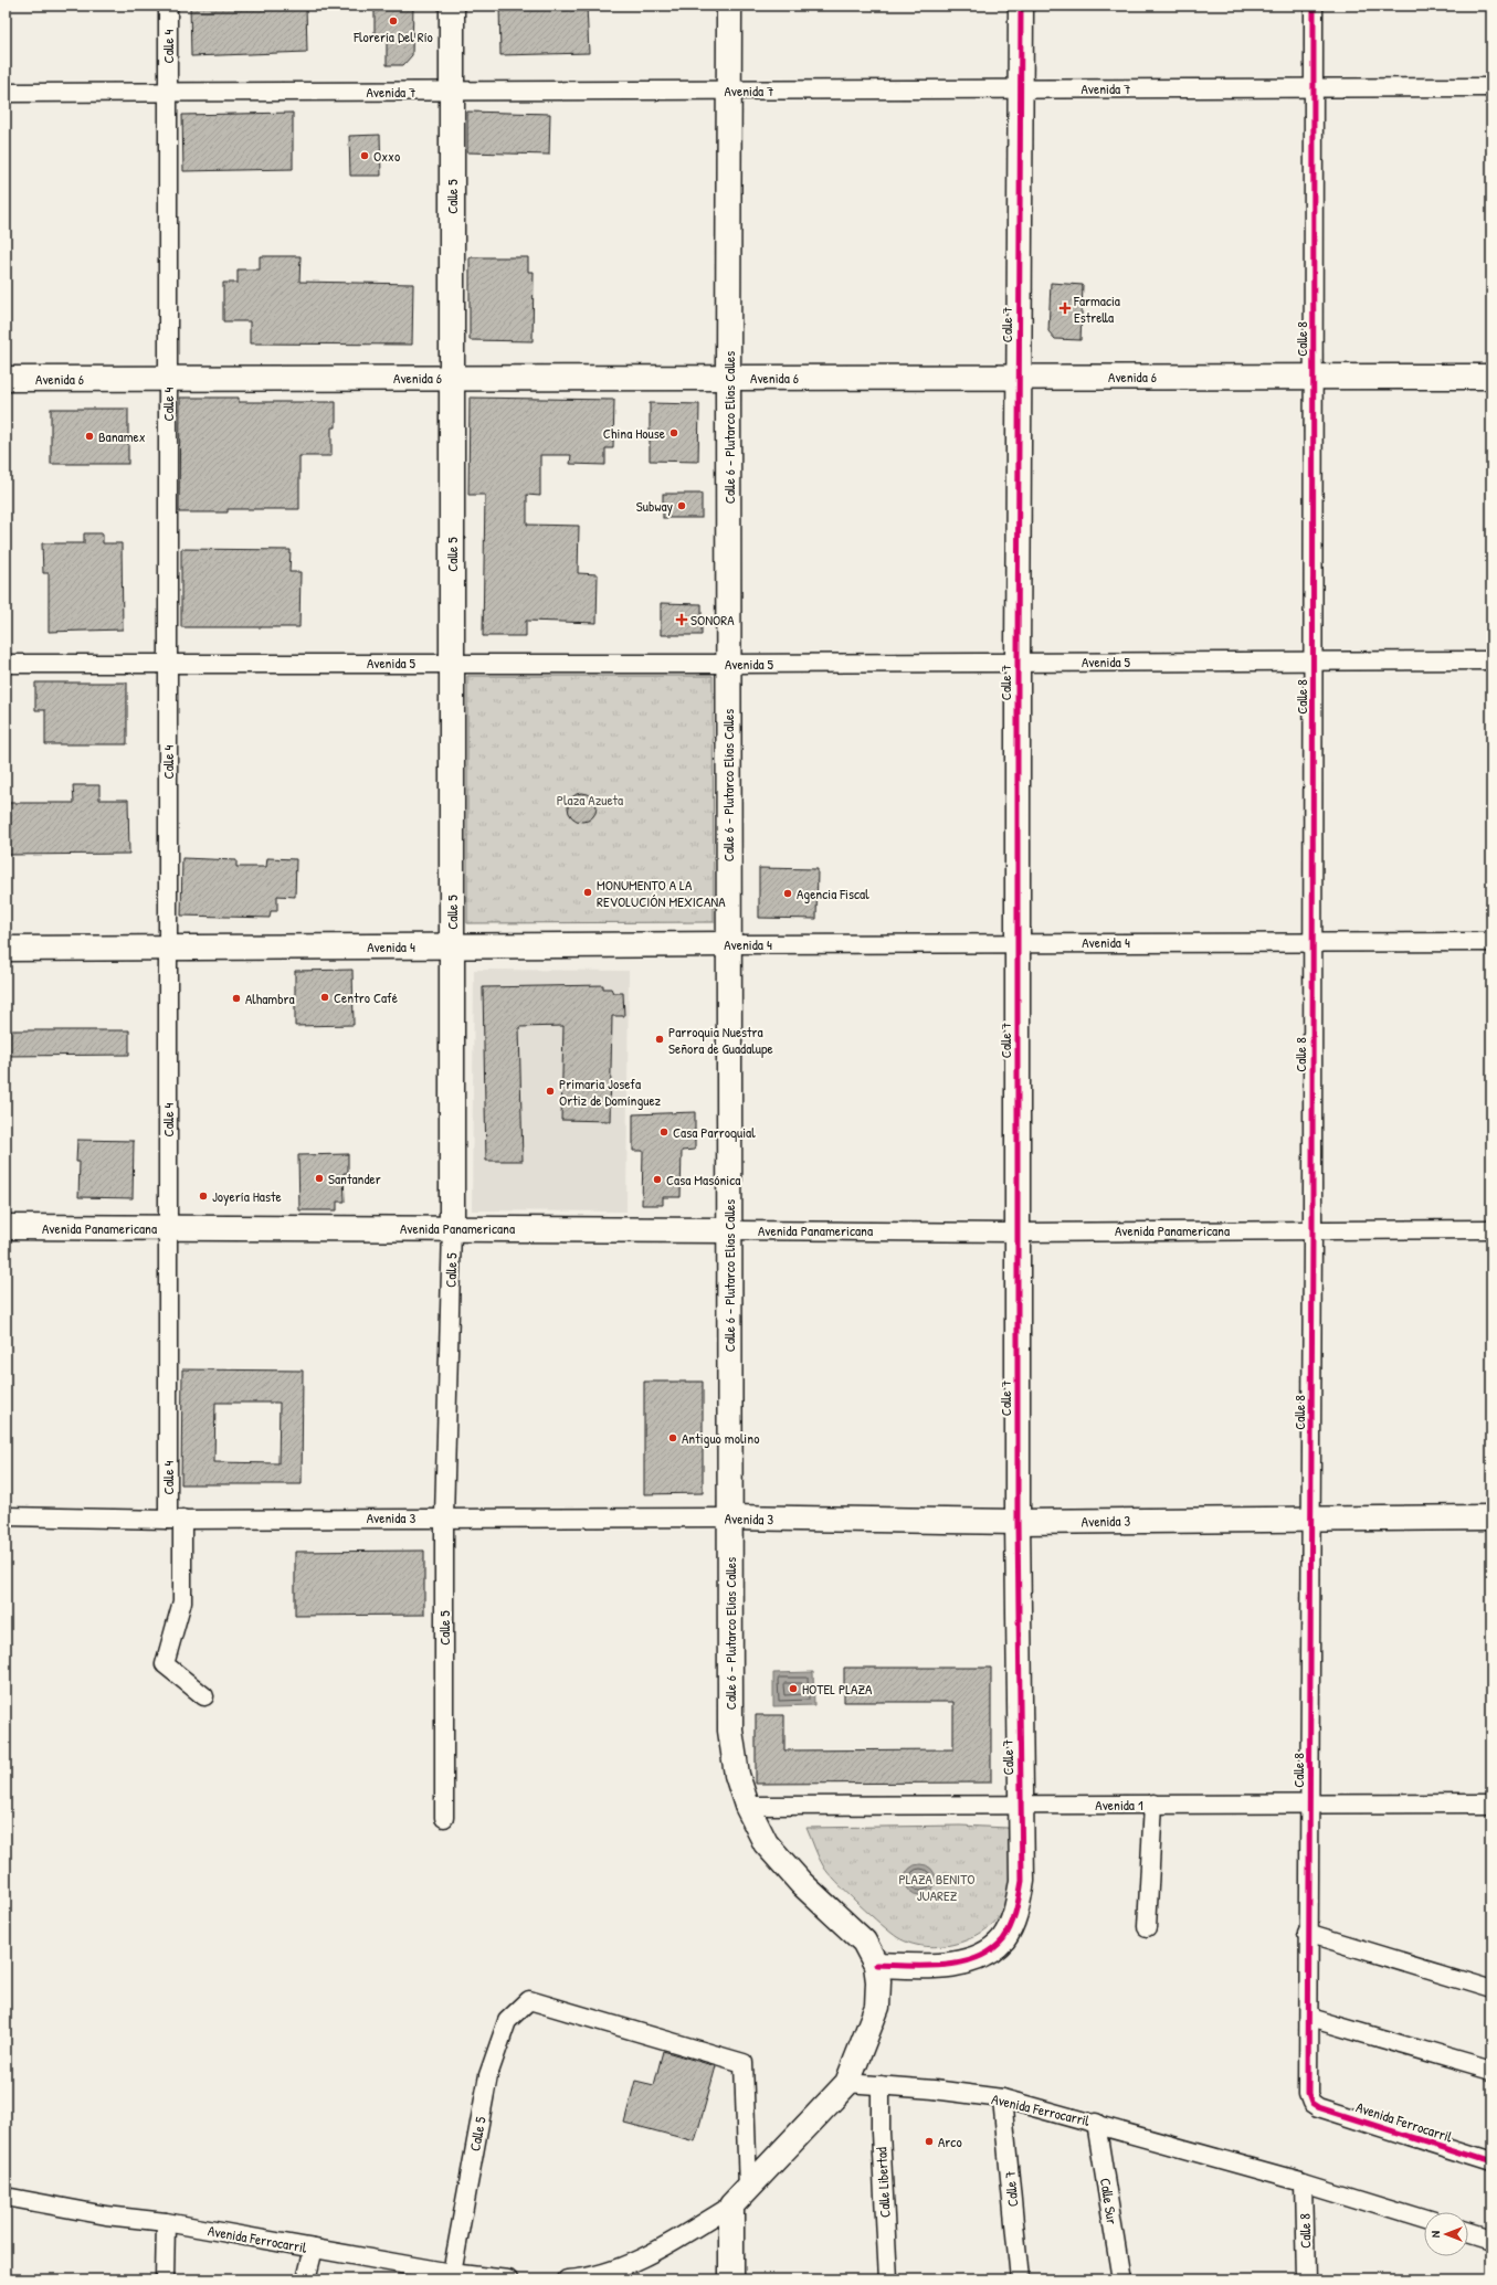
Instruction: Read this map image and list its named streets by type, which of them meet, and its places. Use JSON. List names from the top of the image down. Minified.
{"streets":{"main road":["Calle 5","Calle 7","Avenida 6","Calle 6 - Plutarco Elías Calles","Avenida 4","Avenida Panamericana","Avenida 3"],"street":["Calle 4","Avenida 7","Calle 8","Avenida 5","Avenida 1","Avenida Ferrocarril","Calle Libertad","Calle Sur"]},"crossings":[["Calle 4","Avenida 7"],["Calle 4","Avenida 6"],["Calle 4","Avenida 5"],["Calle 4","Avenida 4"],["Calle 4","Avenida Panamericana"],["Calle 4","Avenida 3"],["Avenida 7","Calle 5"],["Avenida 7","Calle 7"],["Avenida 7","Calle 8"],["Avenida 7","Calle 6 - Plutarco Elías Calles"],["Calle 5","Avenida 6"],["Calle 5","Avenida 5"],["Calle 5","Avenida 4"],["Calle 5","Avenida Panamericana"],["Calle 5","Avenida 3"],["Calle 5","Avenida Ferrocarril"],["Calle 7","Avenida 6"],["Calle 7","Calle 6 - Plutarco Elías Calles"],["Calle 7","Avenida 5"],["Calle 7","Avenida 4"],["Calle 7","Avenida Panamericana"],["Calle 7","Avenida 3"],["Calle 7","Avenida 1"],["Calle 7","Avenida Ferrocarril"],["Calle 8","Avenida 6"],["Calle 8","Avenida 5"],["Calle 8","Avenida 4"],["Calle 8","Avenida Panamericana"],["Calle 8","Avenida 3"],["Calle 8","Avenida 1"],["Calle 8","Avenida Ferrocarril"],["Avenida 6","Calle 6 - Plutarco Elías Calles"],["Calle 6 - Plutarco Elías Calles","Avenida 5"],["Calle 6 - Plutarco Elías Calles","Avenida 4"],["Calle 6 - Plutarco Elías Calles","Avenida Panamericana"],["Calle 6 - Plutarco Elías Calles","Avenida 3"],["Calle 6 - Plutarco Elías Calles","Avenida 1"],["Avenida Ferrocarril","Calle Libertad"],["Avenida Ferrocarril","Calle Sur"]],"parks":["Plaza Azueta","PLAZA BENITO JUAREZ"],"places":{"other":["Florería Del Río","Oxxo","China House","Banamex","Subway","MONUMENTO A LA REVOLUCIÓN MEXICANA","Agencia Fiscal","Centro Café","Alhambra","Parroquia Nuestra Señora de Guadalupe","Primaria Josefa Ortiz de Domínguez","Casa Parroquial","Santander","Casa Masónica","Joyería Haste","Antiguo molino","HOTEL PLAZA","Arco"],"health":["Farmacia Estrella","SONORA"]},"north":"left"}
